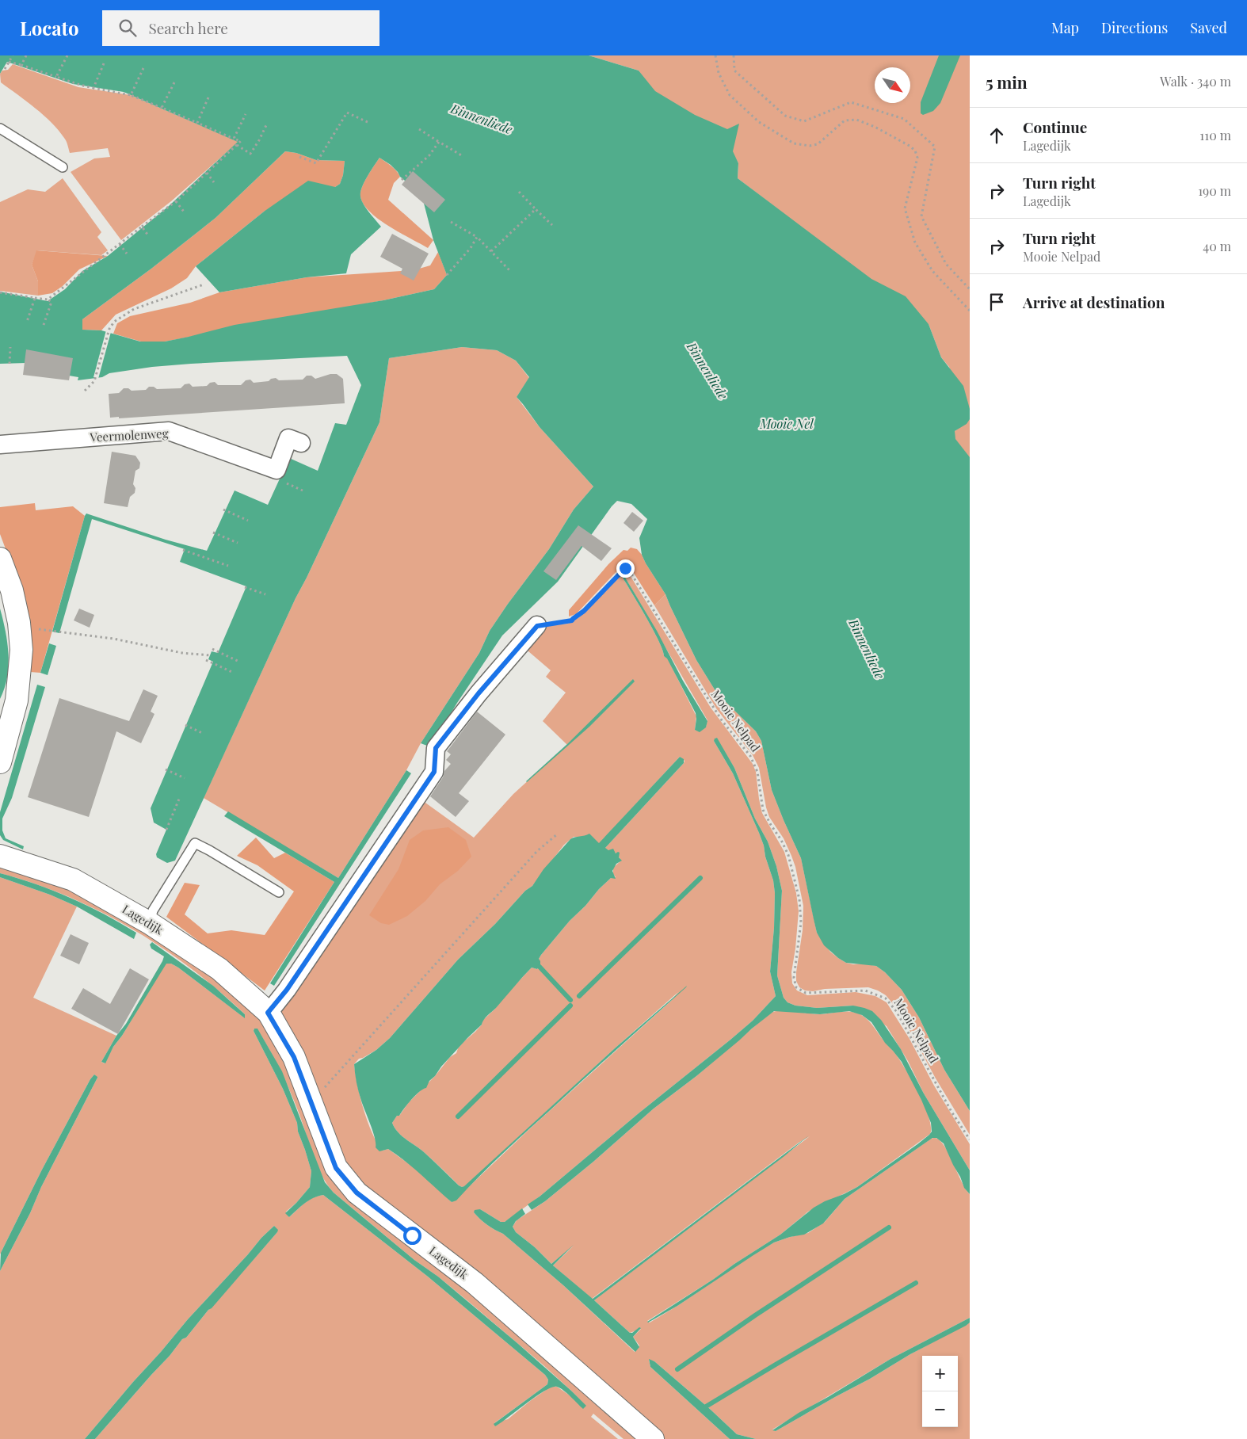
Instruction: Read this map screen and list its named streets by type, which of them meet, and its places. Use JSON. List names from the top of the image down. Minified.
{"streets":{"street":["Veermolenweg","Lagedijk"],"path":["Mooie Nelpad"]},"water":["Binnenliede","Mooie Nel"],"north":"bottom right","page":{"header":"Locato","search":"Search here","nav":["Map","Directions","Saved"],"heading":["5 min","Walk · 340 m"],"list":[["Continue","Lagedijk","110 m"],["Turn right","Lagedijk","190 m"],["Turn right","Mooie Nelpad","40 m"],"Arrive at destination"],"map_buttons":["+","−"]}}
